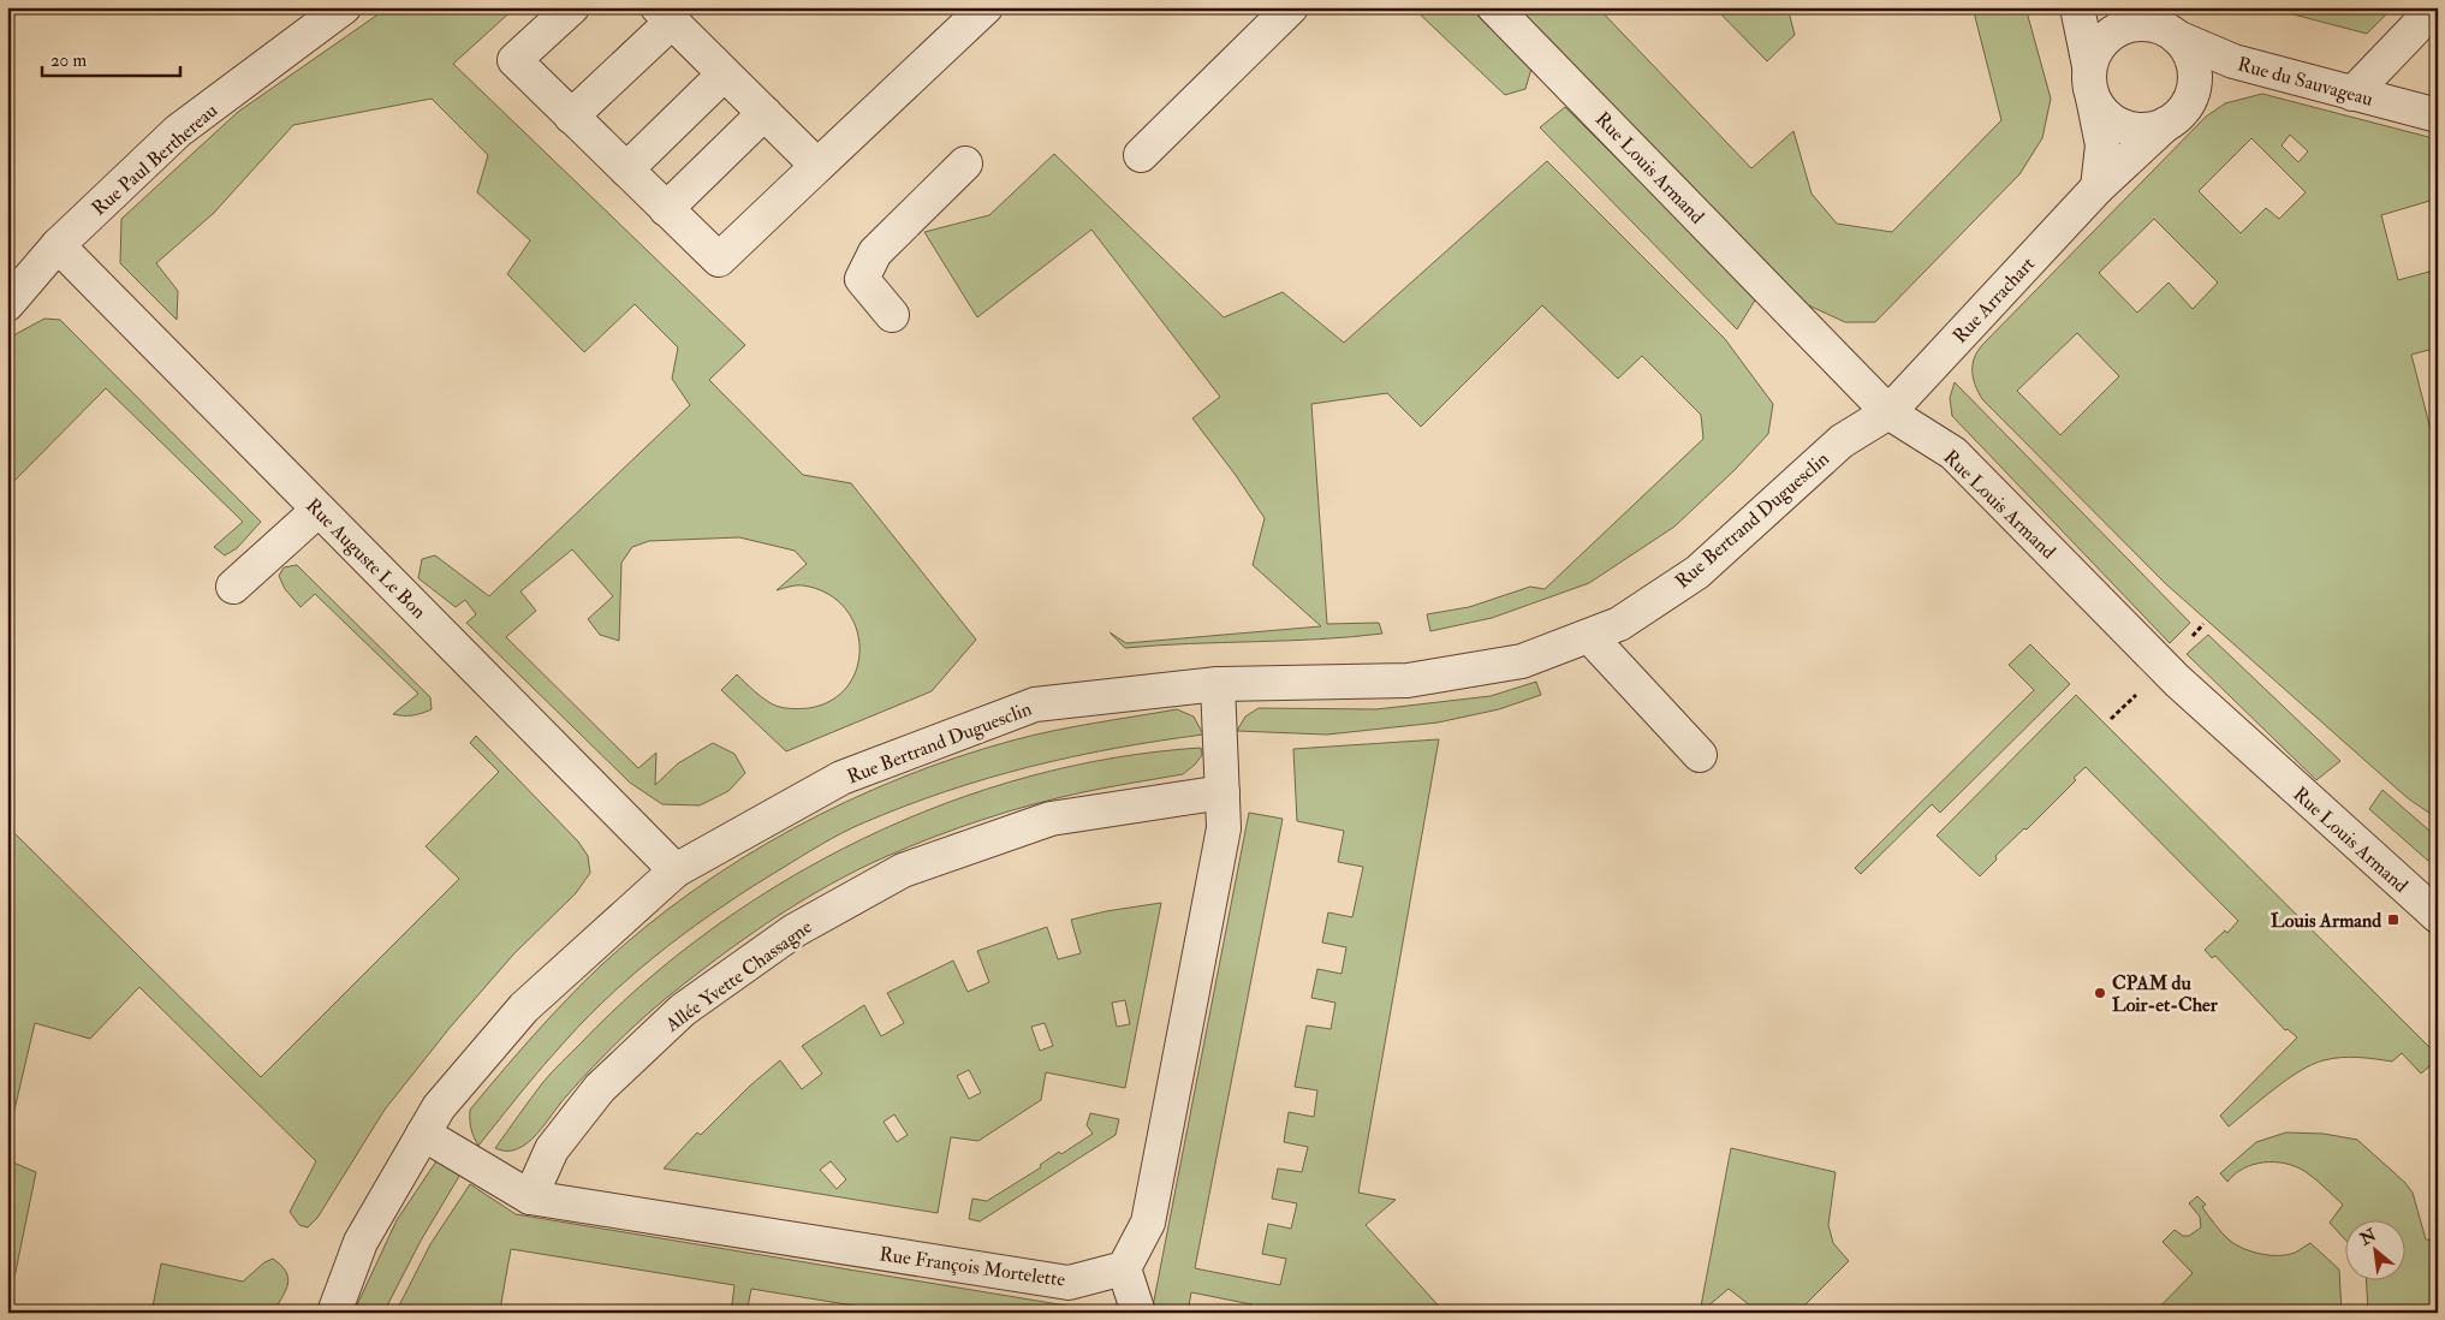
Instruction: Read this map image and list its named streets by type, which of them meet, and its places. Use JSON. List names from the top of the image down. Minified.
{"streets":{"street":["Rue du Sauvageau","Rue Paul Berthereau","Rue Louis Armand","Rue Arrachart","Rue Bertrand Duguesclin","Rue Auguste Le Bon","Allée Yvette Chassagne","Rue François Mortelette"]},"crossings":[["Rue Paul Berthereau","Rue Auguste Le Bon"],["Rue Louis Armand","Rue Arrachart"],["Rue Louis Armand","Rue Bertrand Duguesclin"],["Rue Arrachart","Rue Bertrand Duguesclin"],["Rue Bertrand Duguesclin","Rue Auguste Le Bon"],["Rue Bertrand Duguesclin","Rue François Mortelette"],["Allée Yvette Chassagne","Rue François Mortelette"]],"places":{"transit":["Louis Armand"],"other":["CPAM du Loir-et-Cher"]},"scale_bar":"20 m","north":"top left"}
